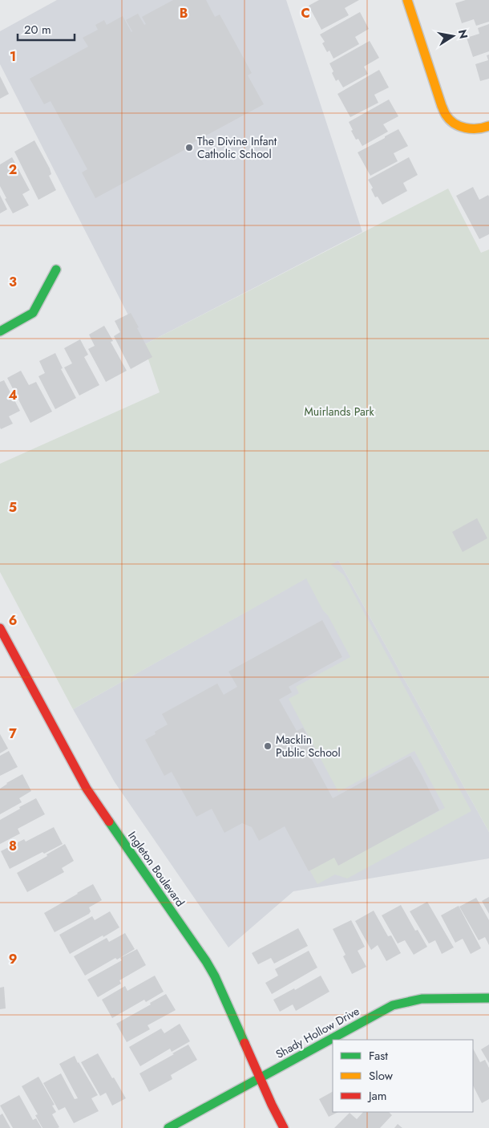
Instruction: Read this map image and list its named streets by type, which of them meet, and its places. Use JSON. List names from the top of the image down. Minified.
{"streets":{"street":["Ingleton Boulevard","Shady Hollow Drive"]},"crossings":[["Ingleton Boulevard","Shady Hollow Drive"]],"parks":["Muirlands Park"],"places":["The Divine Infant Catholic School","Macklin Public School"],"legend":["Fast","Slow","Jam"],"scale_bar":"20 m","north":"right","grid":{"columns":["B","C"],"rows":["1","2","3","4","5","6","7","8","9"]}}
